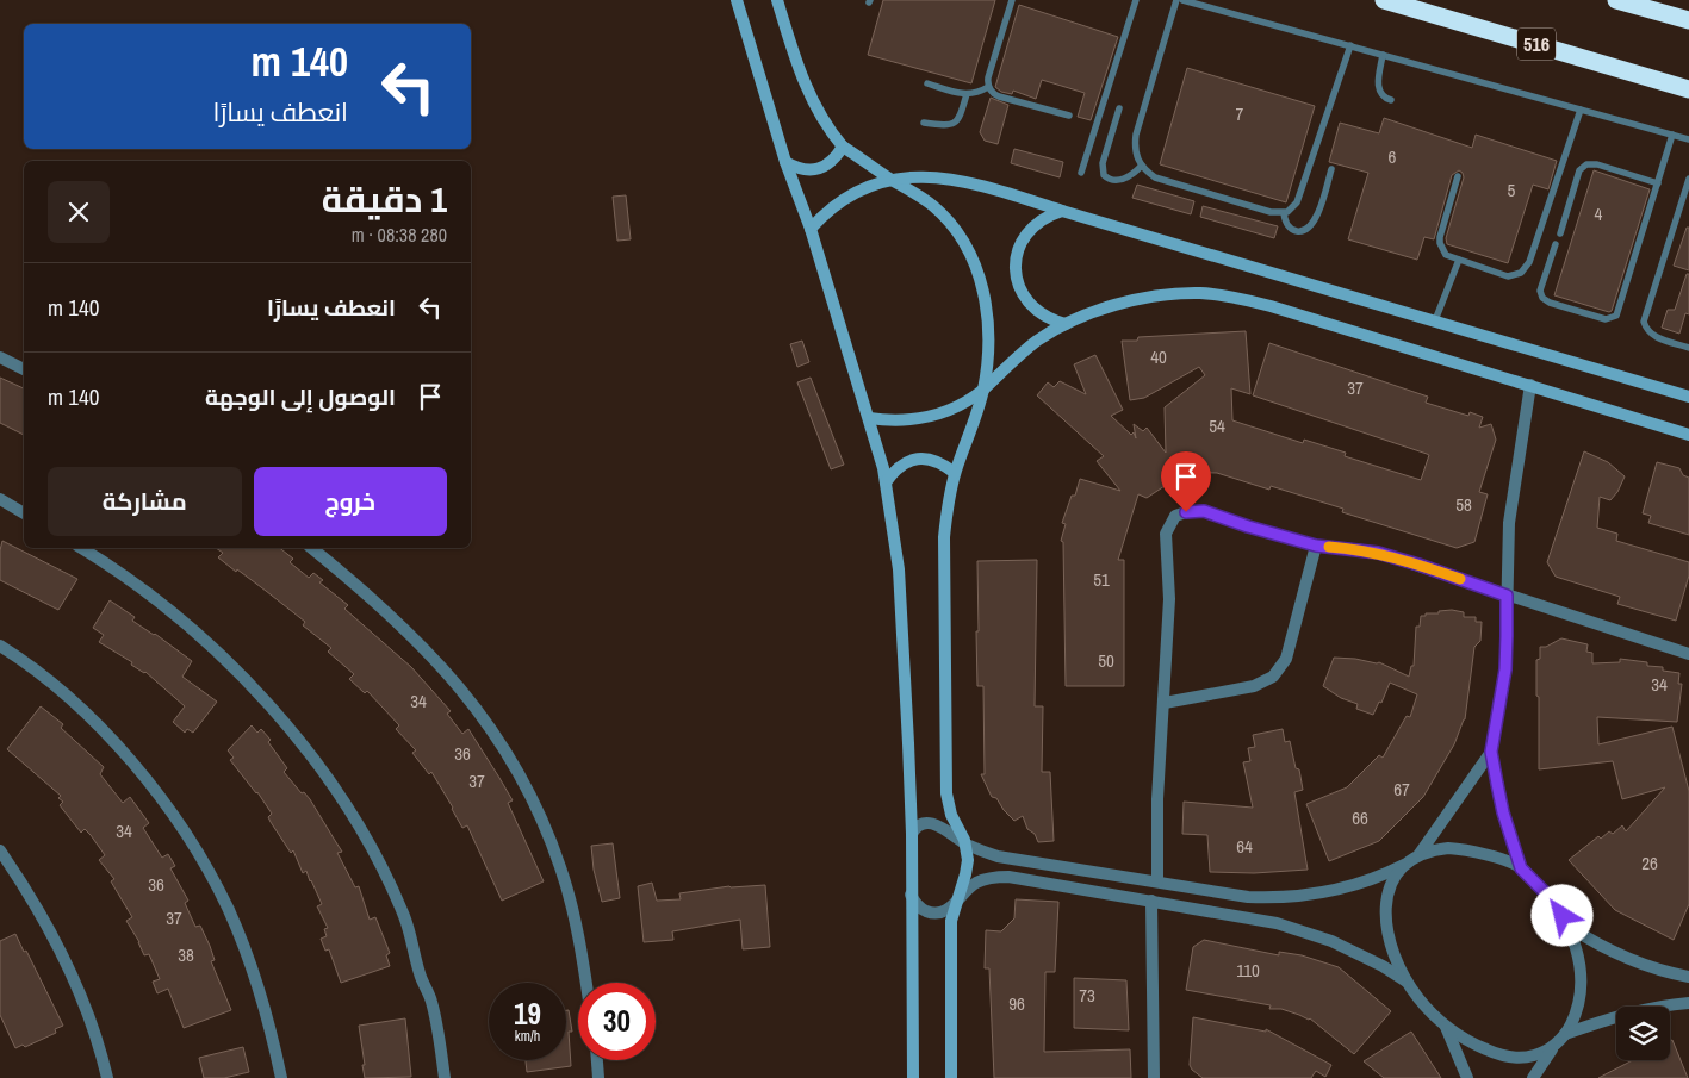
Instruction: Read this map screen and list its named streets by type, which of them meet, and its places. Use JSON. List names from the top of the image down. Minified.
{"streets":{"highway":["516"]},"house_numbers":["7","6","5","4","40","37","54","58","51","50","34","34","36","37","67","66","34","64","26","36","37","38","110","73","96"],"page":{"turn":["140 m","انعطف يسارًا"],"heading":["1 دقيقة","280 m · 08:38"],"list":[{"name":"انعطف يسارًا","value":"140 m"},{"name":"الوصول إلى الوجهة","value":"140 m"}],"buttons":["خروج","مشاركة"],"speed":"19 km/h","limit":"30"}}
